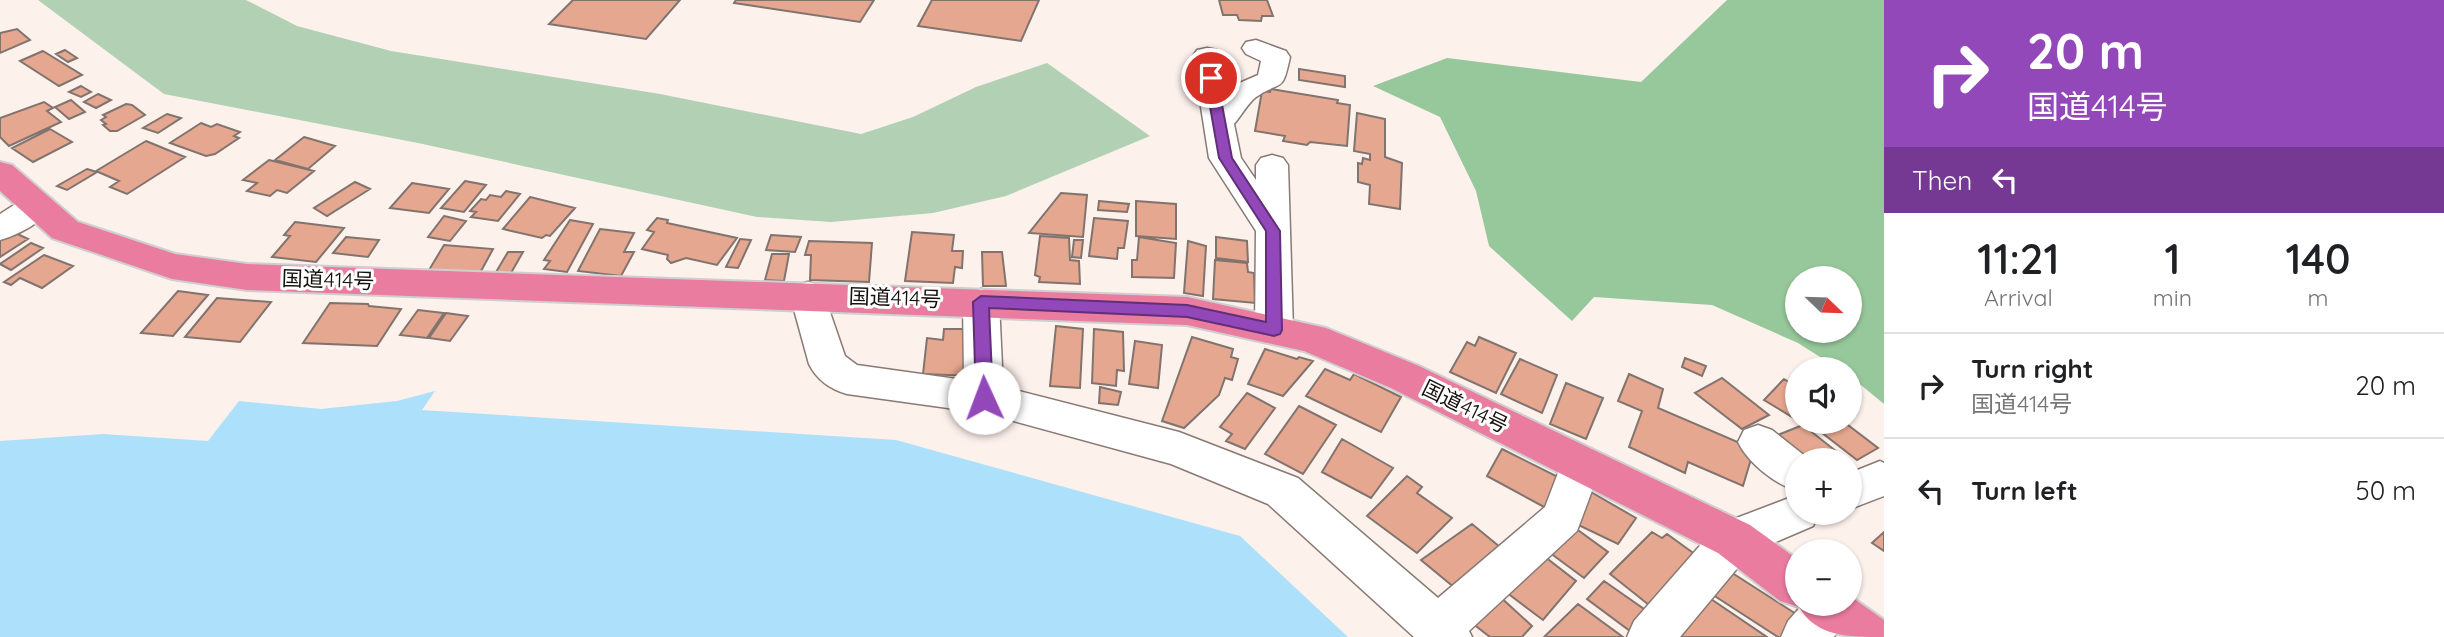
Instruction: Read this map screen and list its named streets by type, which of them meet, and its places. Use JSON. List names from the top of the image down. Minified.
{"streets":{"highway":["国道414号"]},"north":"bottom right","page":{"turn":["20 m","国道414号"],"then":"Then","eta":["11:21","Arrival","1","min","140","m"],"map_buttons":["+","−"],"list":[{"name":"Turn right","note":"国道414号","value":"20 m"},{"name":"Turn left","value":"50 m"}]}}
